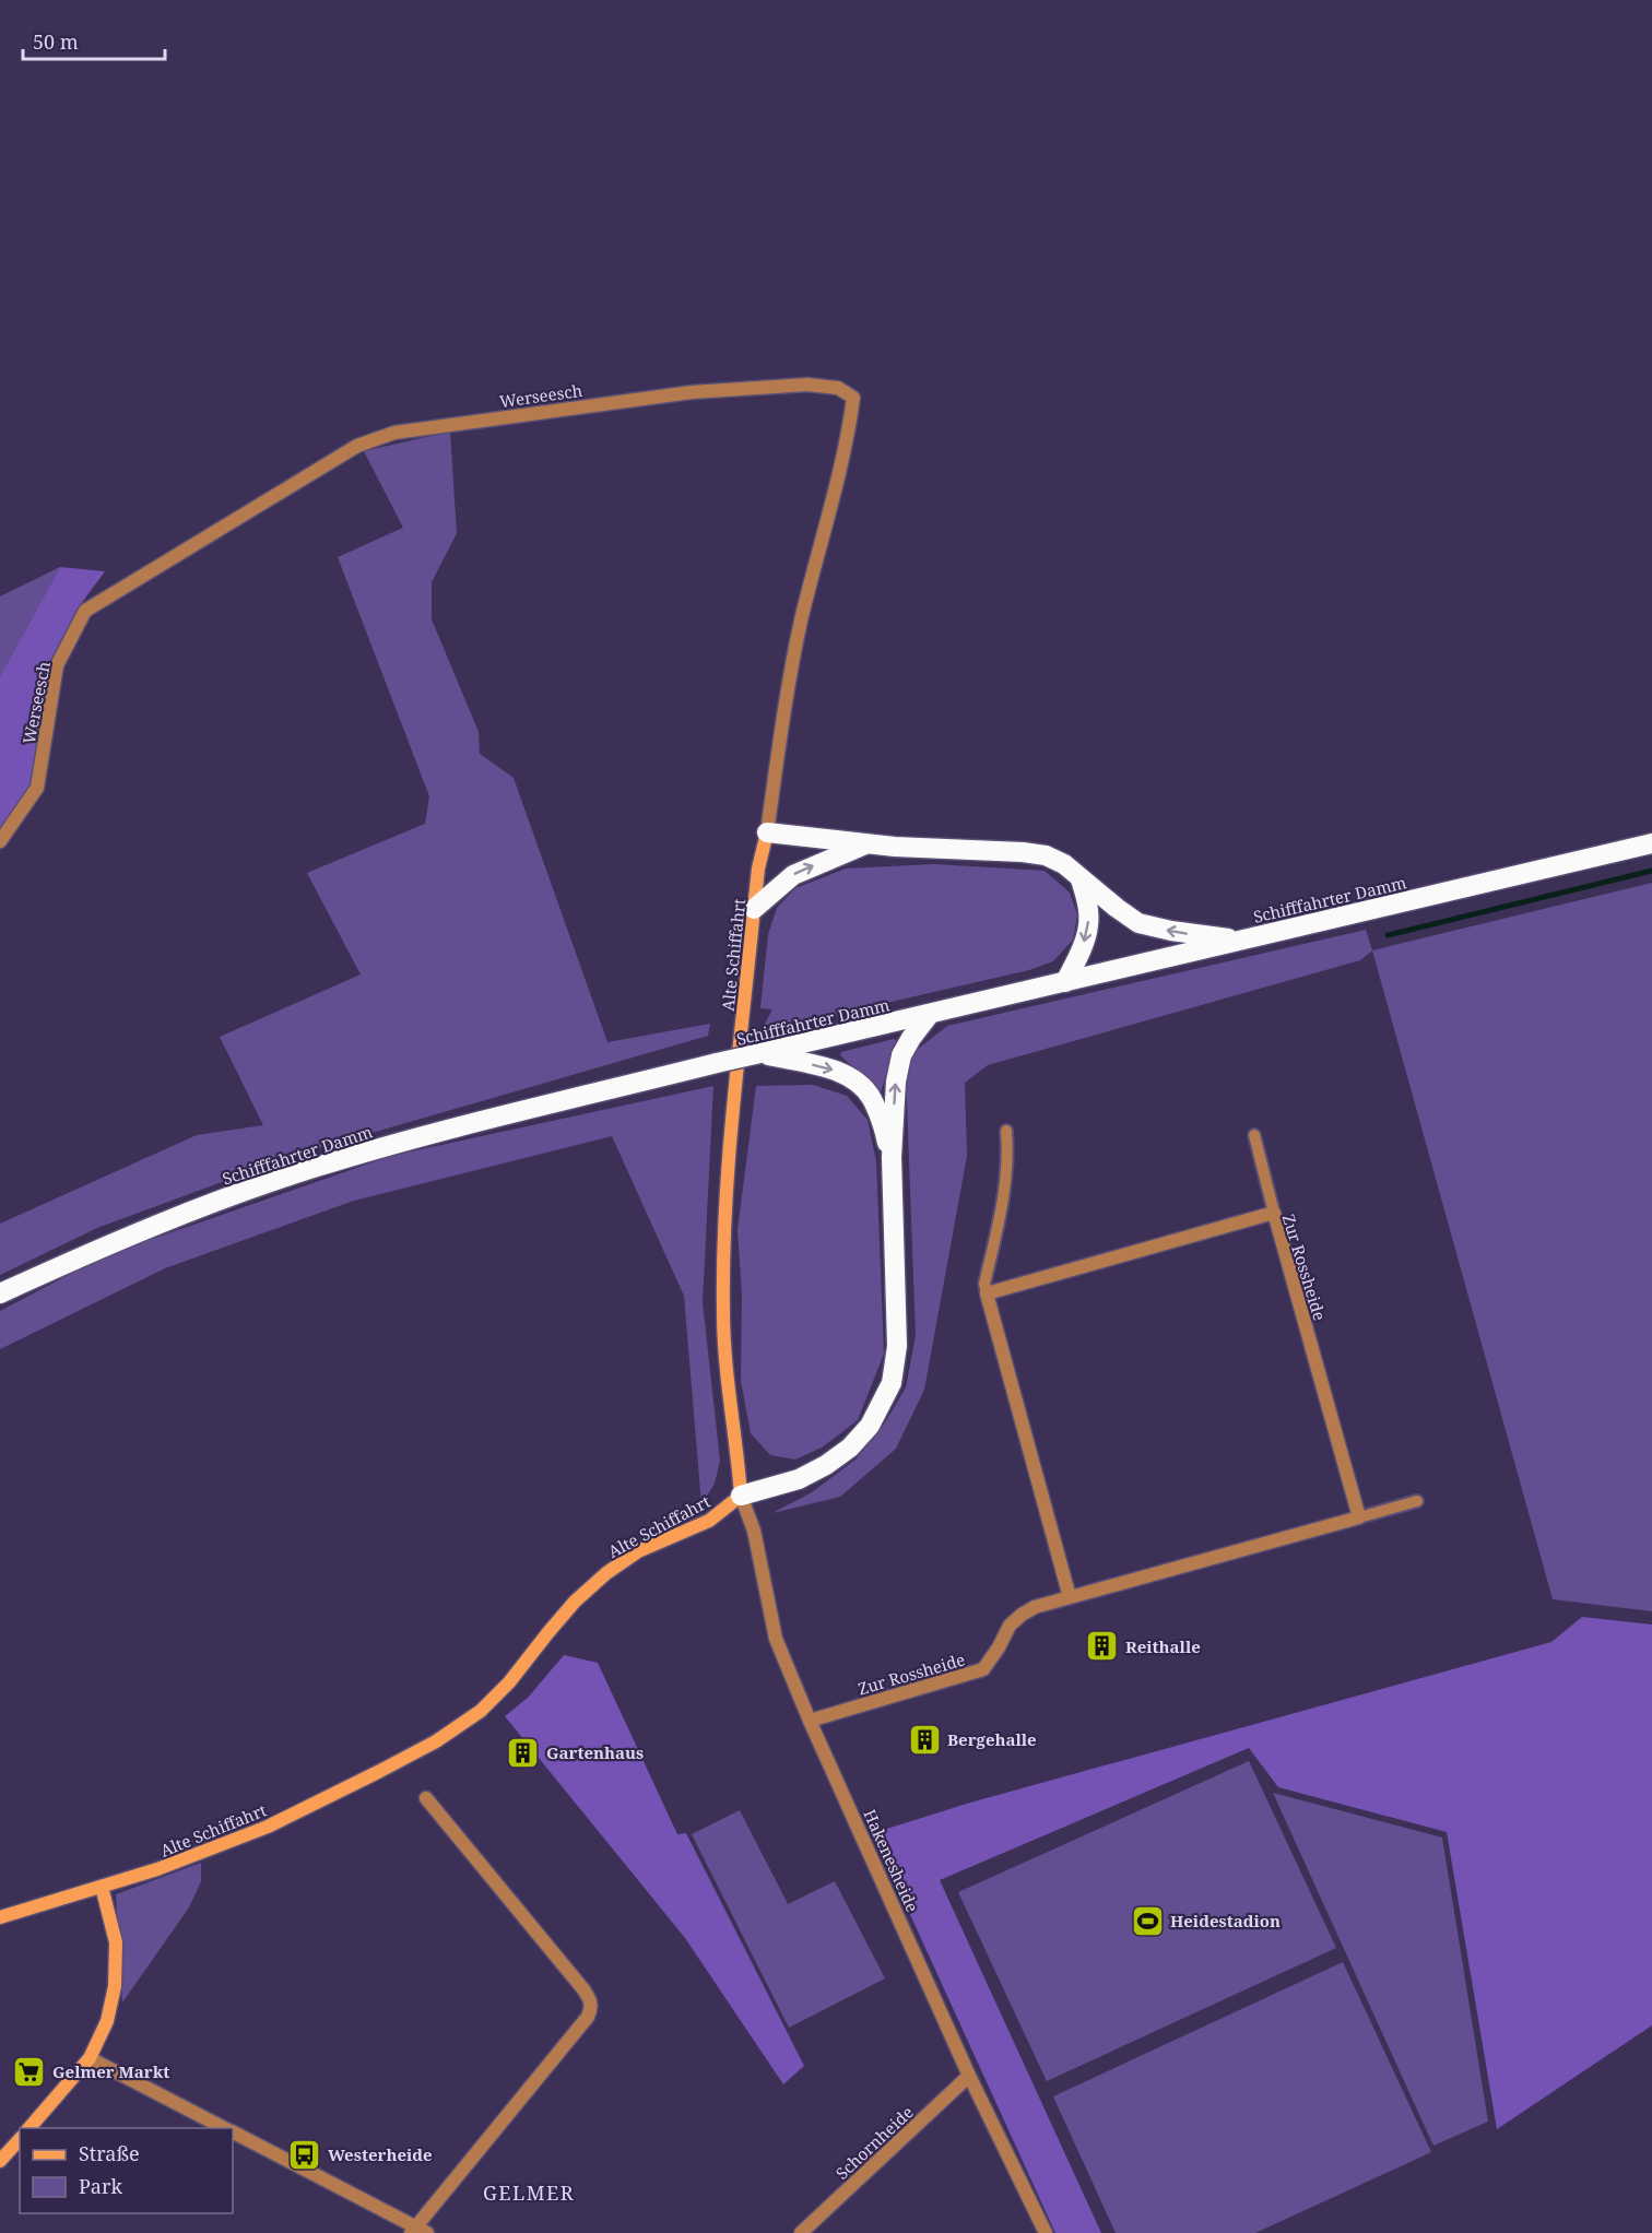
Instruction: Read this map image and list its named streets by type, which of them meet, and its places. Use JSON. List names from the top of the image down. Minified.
{"streets":{"highway":["Schifffahrter Damm"],"street":["Werseesch","Alte Schiffahrt","Zur Rossheide","Hakenesheide","Schornheide"]},"crossings":[["Werseesch","Alte Schiffahrt"],["Alte Schiffahrt","Hakenesheide"],["Zur Rossheide","Hakenesheide"],["Hakenesheide","Schornheide"]],"districts":["GELMER"],"places":{"building":["Reithalle","Bergehalle","Gartenhaus"],"sports":["Heidestadion"],"supermarket":["Gelmer Markt"],"bus stop":["Westerheide"]},"legend":["Straße","Park"],"scale_bar":"50 m"}
